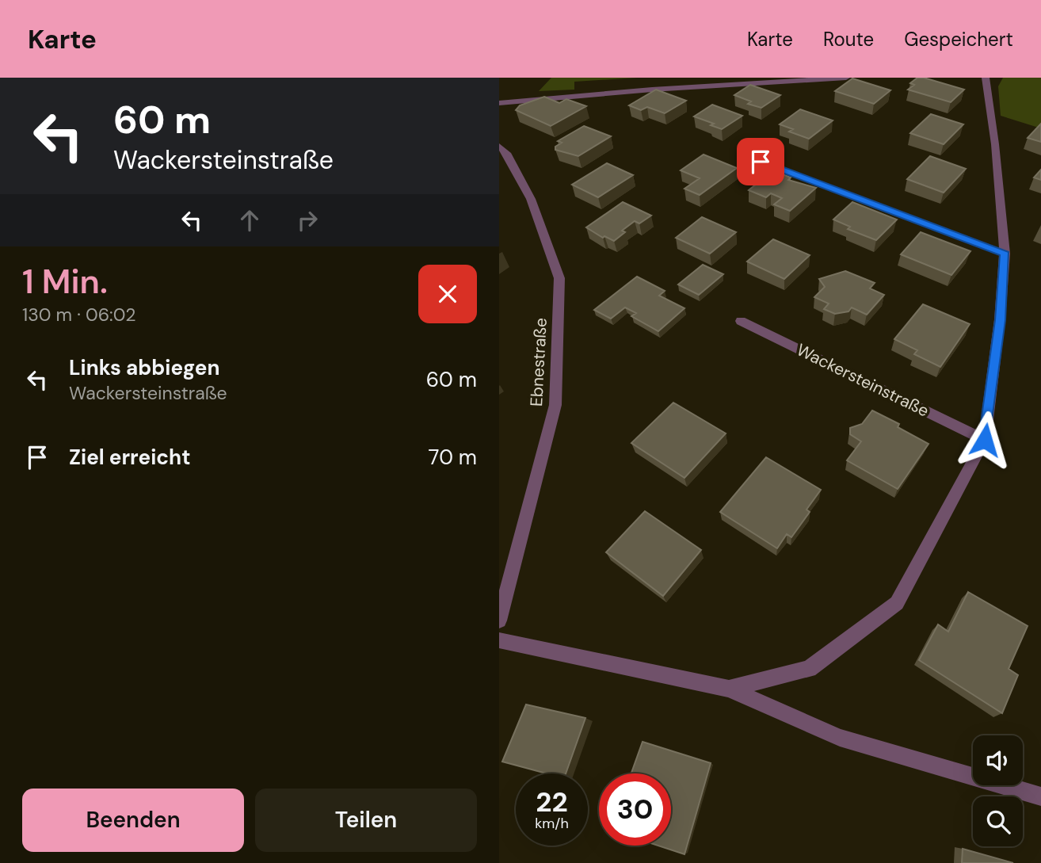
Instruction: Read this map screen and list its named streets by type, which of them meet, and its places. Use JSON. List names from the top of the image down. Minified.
{"streets":{"street":["Ebnestraße","Wackersteinstraße"]},"page":{"header":"Karte","nav":["Karte","Route","Gespeichert"],"turn":["60 m","Wackersteinstraße"],"heading":["1 Min.","130 m · 06:02"],"list":[{"name":"Links abbiegen","note":"Wackersteinstraße","value":"60 m"},{"name":"Ziel erreicht","value":"70 m"}],"speed":"22 km/h","limit":"30","buttons":["Beenden","Teilen"]}}
